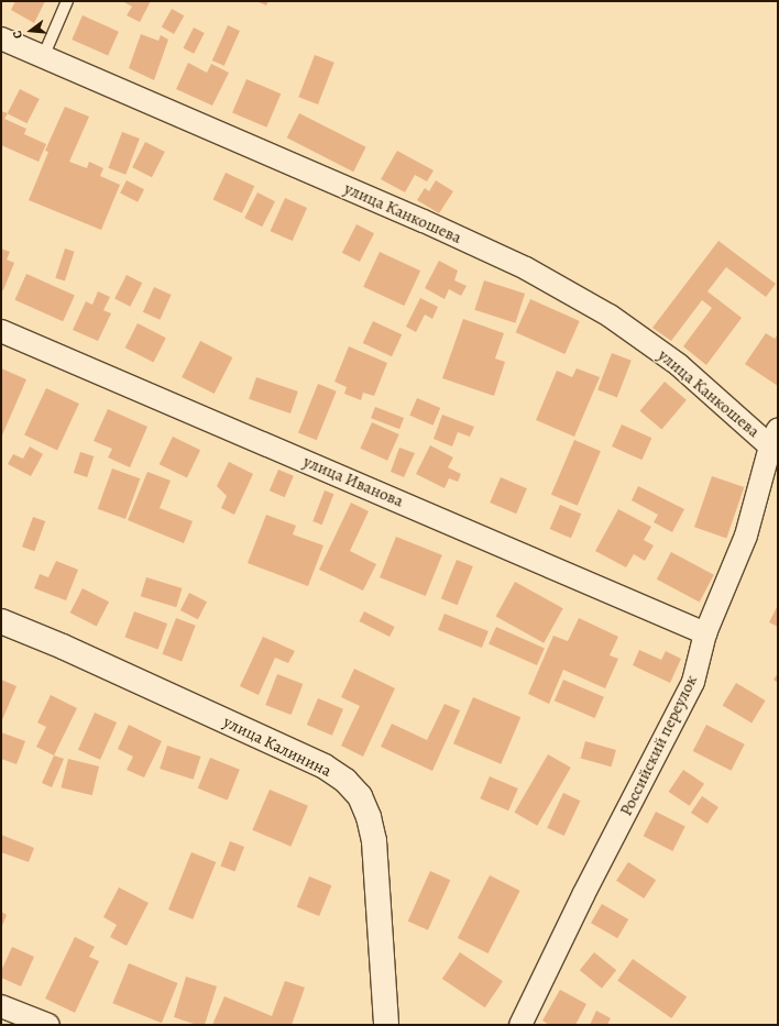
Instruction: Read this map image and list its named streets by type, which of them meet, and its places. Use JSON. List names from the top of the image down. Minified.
{"streets":{"street":["улица Канкошева","улица Иванова","Российский переулок","улица Калинина"]},"crossings":[["улица Канкошева","Российский переулок"],["улица Иванова","Российский переулок"]],"north":"left"}
